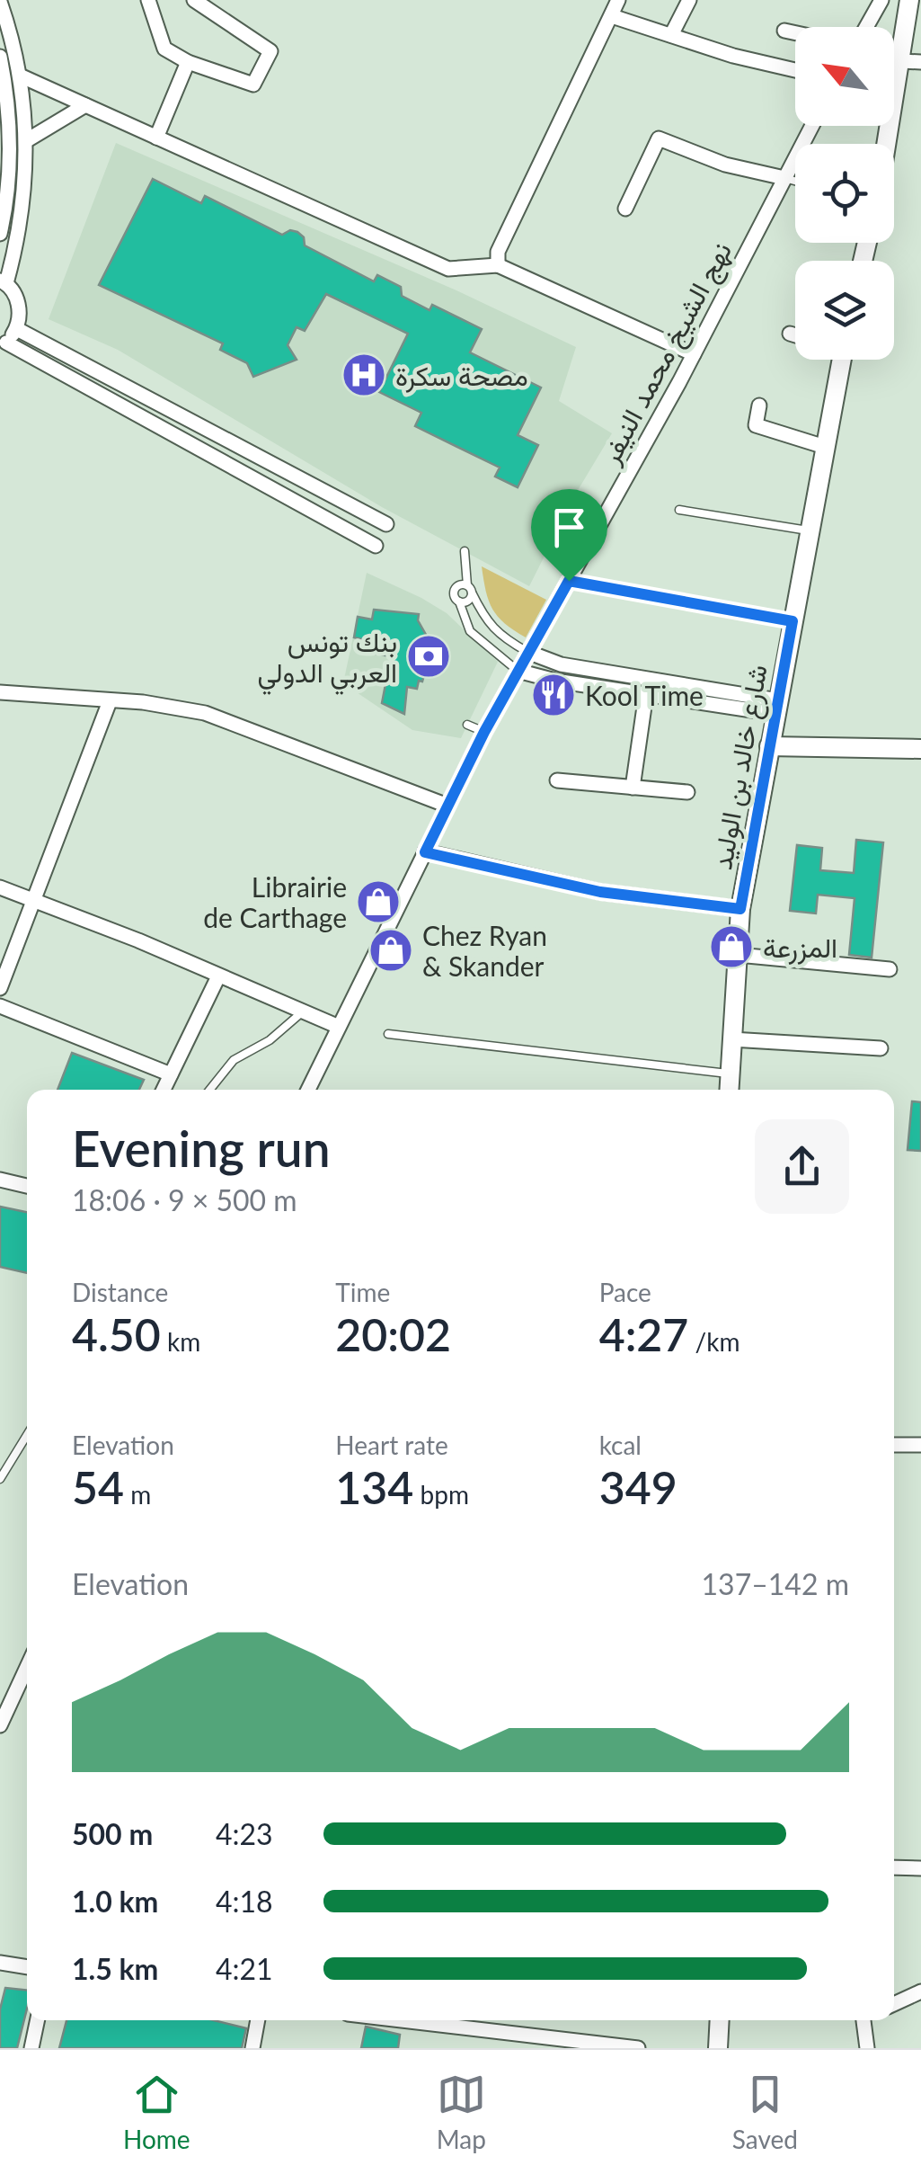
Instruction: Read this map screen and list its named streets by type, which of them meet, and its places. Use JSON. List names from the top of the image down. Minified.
{"streets":{"street":["نهج الشيخ محمد النيفر","شارع خالد بن الوليد"]},"places":{"hospital":["مصحة سكرة"],"bank":["بنك تونس العربي الدولي"],"restaurant":["Kool Time"],"shop":["Librairie de Carthage","المزرعة","Chez Ryan & Skander"]},"north":"top left","page":{"heading":["Evening run","18:06 · 9 × 500 m"],"stats":[["Distance","4.50 km"],["Time","20:02"],["Pace","4:27 /km"],["Elevation","54 m"],["Heart rate","134 bpm"],["kcal","349"]],"chart":["Elevation","137–142 m"],"list":[{"name":"500 m","note":"4:23"},{"name":"1.0 km","note":"4:18"},{"name":"1.5 km","note":"4:21"}],"tabs":["Home","Map","Saved"]}}
